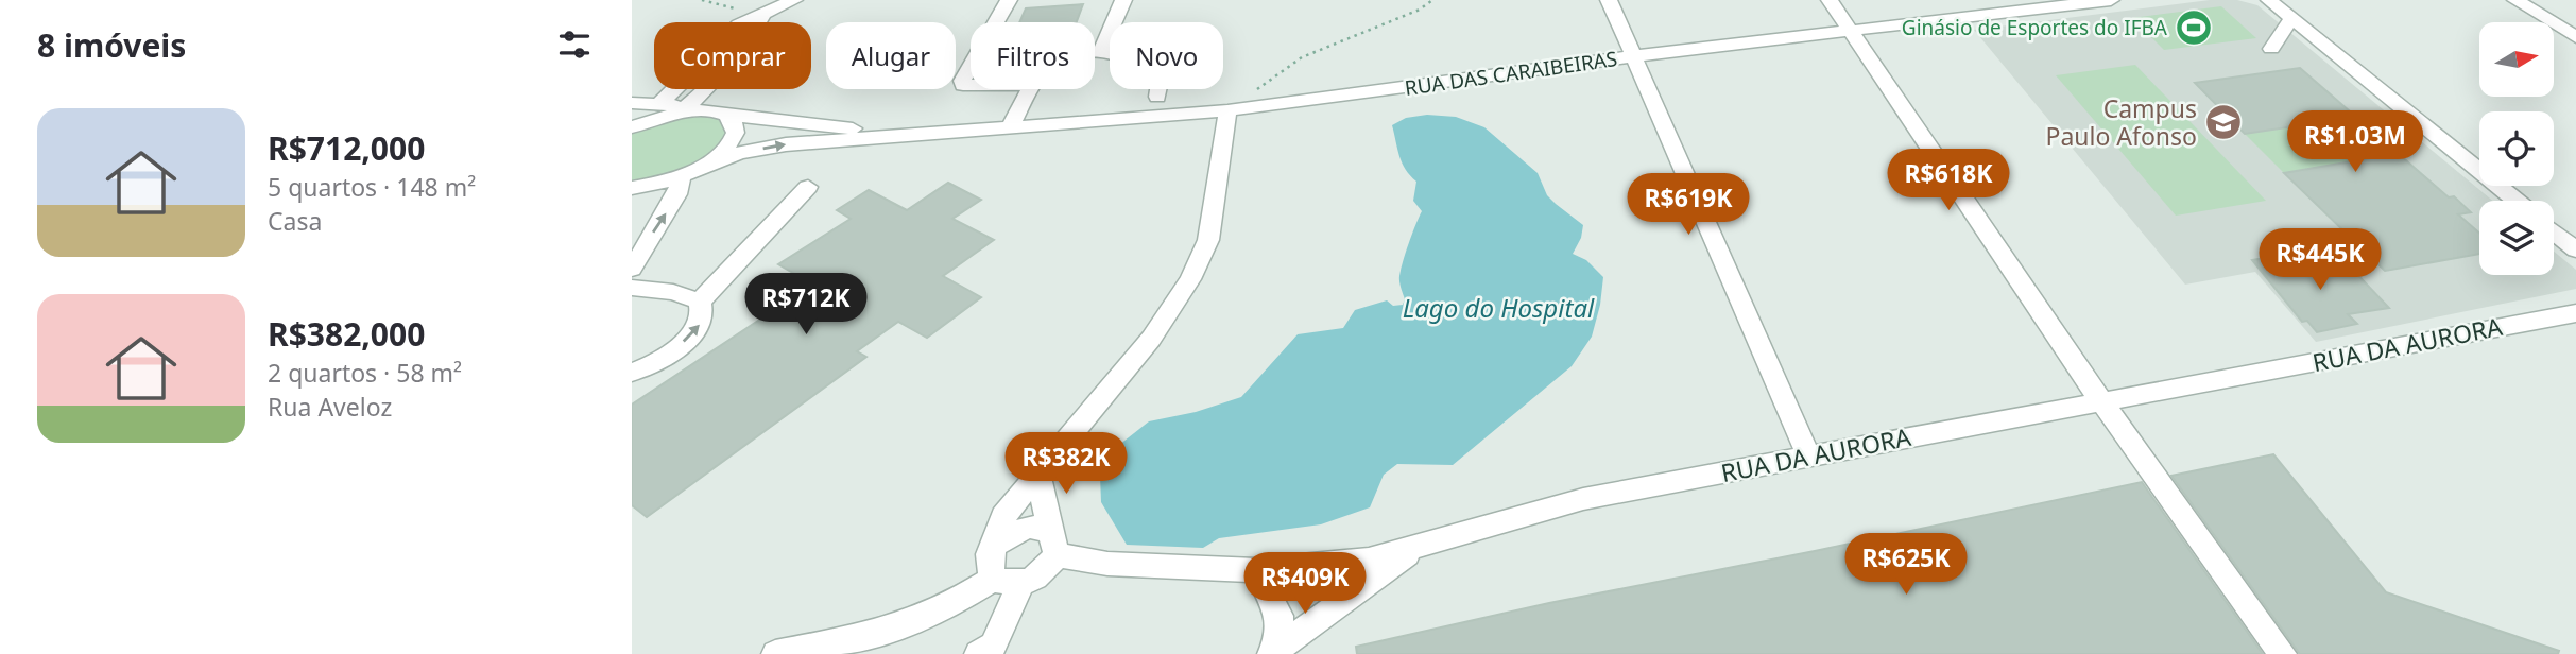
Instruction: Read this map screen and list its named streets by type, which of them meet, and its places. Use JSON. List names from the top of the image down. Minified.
{"streets":{"street":["RUA DAS CARAIBEIRAS","RUA DA AURORA"]},"water":["Lago do Hospital"],"places":{"sports":["Ginásio de Esportes do IFBA"],"school or university":["Campus Paulo Afonso"]},"north":"right","page":{"heading":"8 imóveis","chip":["Comprar","Alugar","Filtros","Novo"],"list":[{"name":"R$712,000","note":"5 quartos · 148 m² · Casa"},{"name":"R$382,000","note":"2 quartos · 58 m² · Rua Aveloz"}],"price":["R$1.03M","R$618K","R$619K","R$445K","R$712K","R$382K","R$625K","R$409K"]}}
